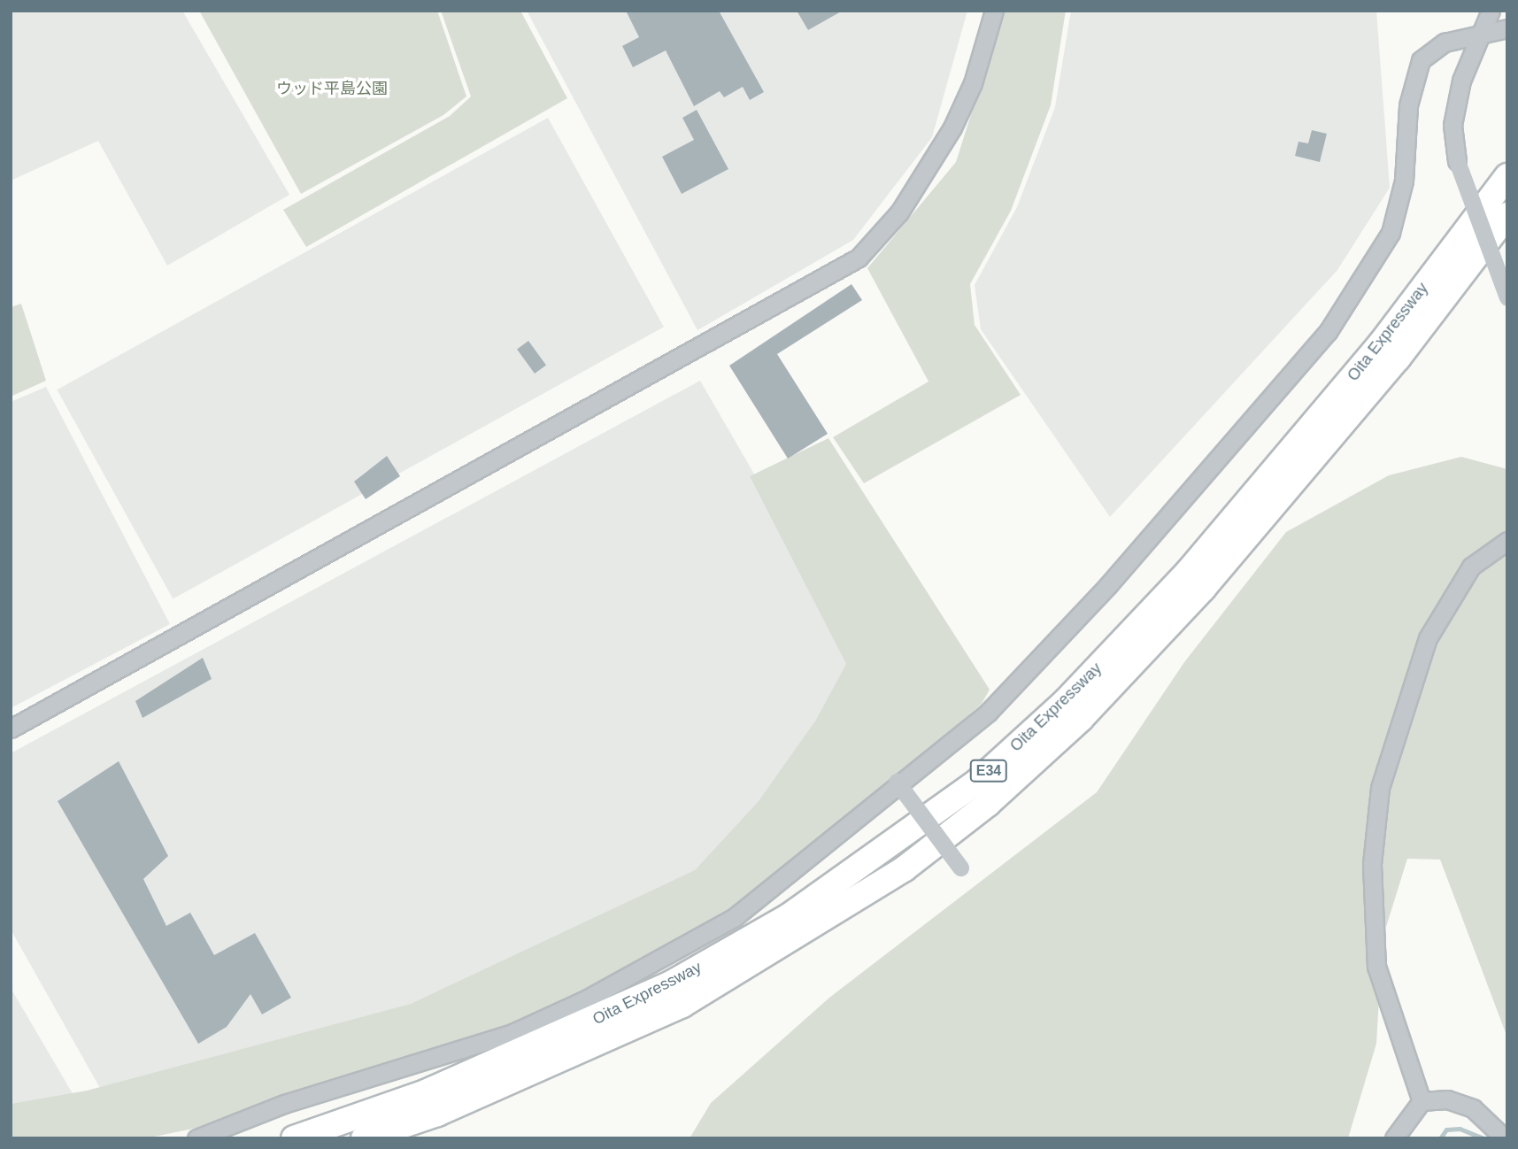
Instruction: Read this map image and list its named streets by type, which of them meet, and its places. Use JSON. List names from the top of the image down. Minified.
{"streets":{"highway":["Oita Expressway","E34"]},"parks":["ウッド平島公園"]}
